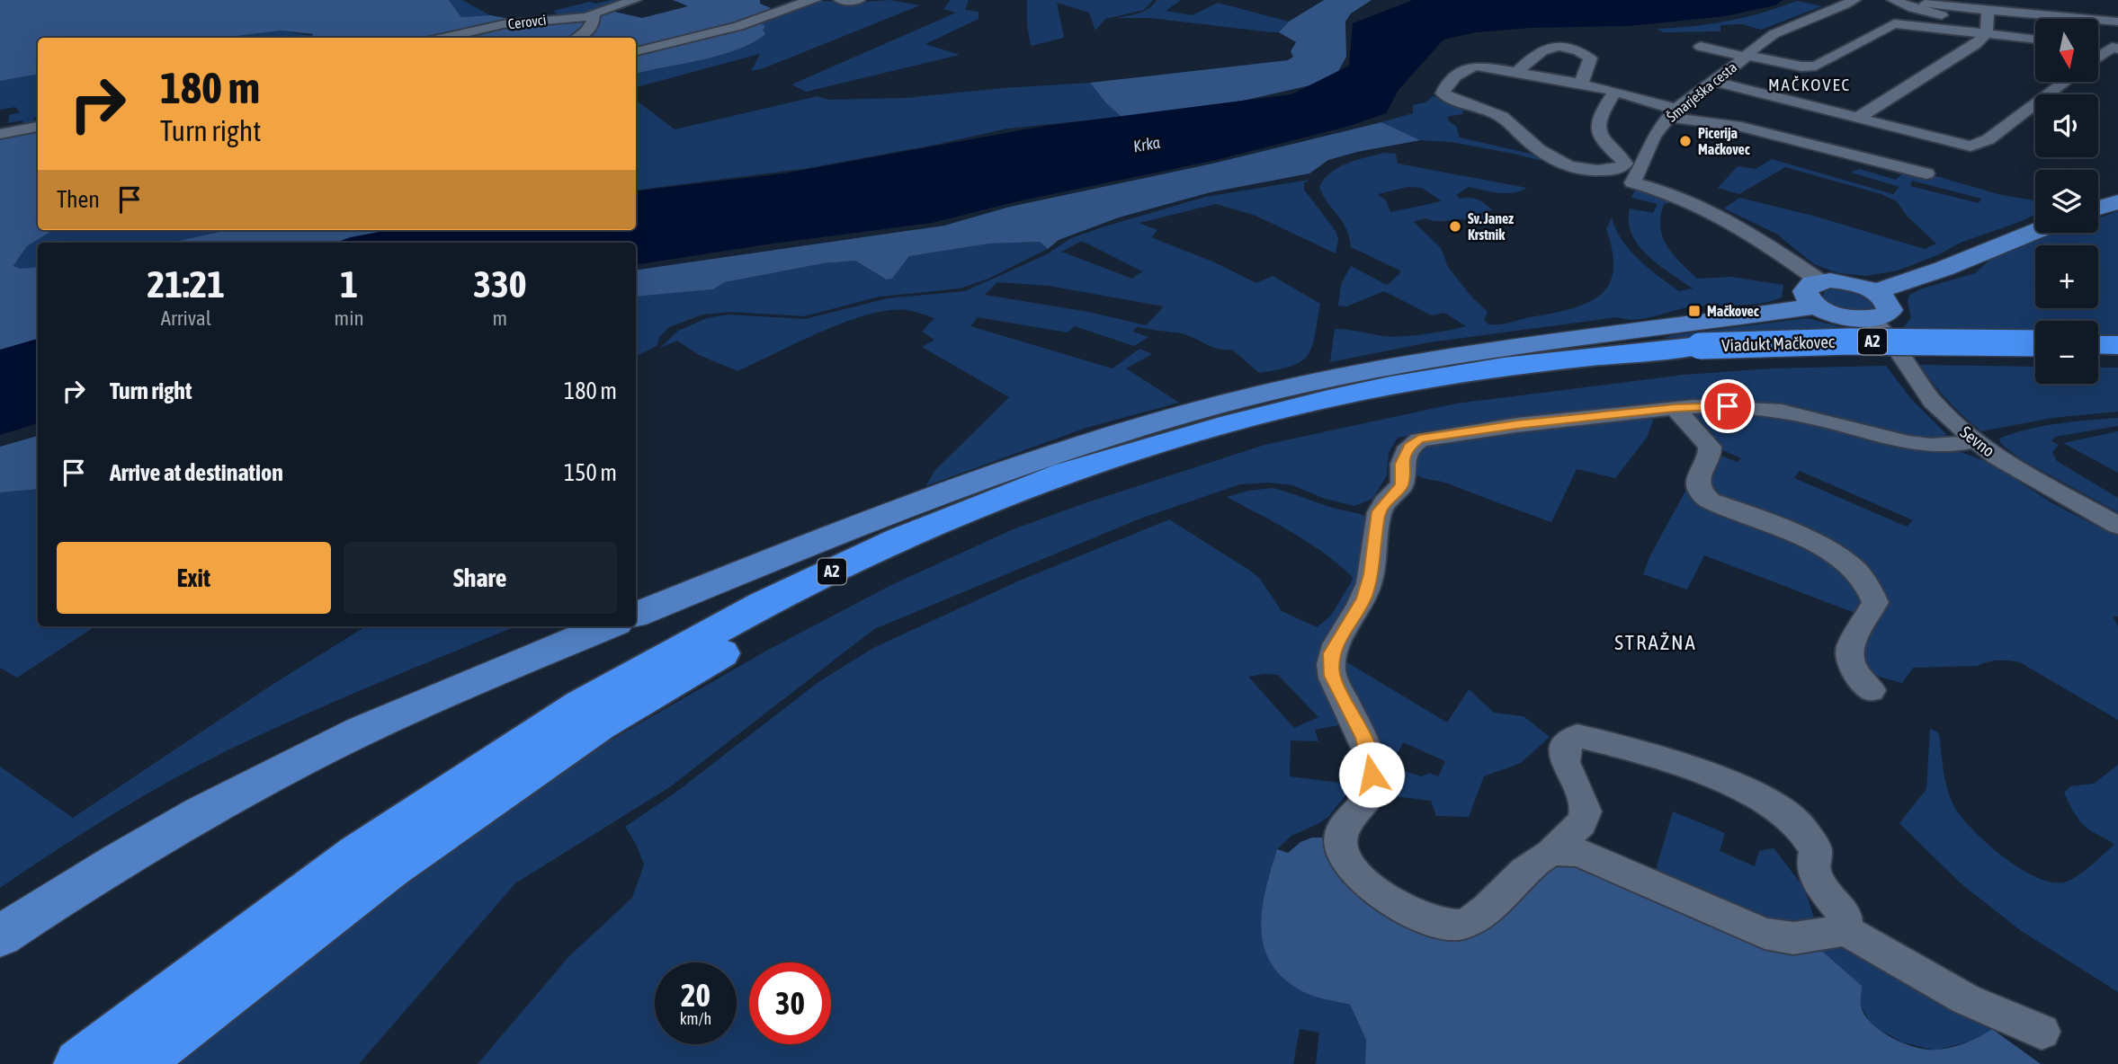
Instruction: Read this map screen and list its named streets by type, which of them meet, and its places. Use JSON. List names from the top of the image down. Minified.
{"streets":{"highway":["A2","Viadukt Mačkovec"],"street":["Cerovci","Šmarješka cesta","Sevno"]},"crossings":[["A2","Viadukt Mačkovec"]],"districts":["MAČKOVEC","STRAŽNA"],"water":["Krka"],"places":{"other":["Picerija Mačkovec","Sv. Janez Krstnik"],"transit":["Mačkovec"]},"north":"bottom","page":{"map_buttons":["+","−"],"turn":["180 m","Turn right"],"then":"Then","eta":["21:21","Arrival","1","min","330","m"],"list":[{"name":"Turn right","value":"180 m"},{"name":"Arrive at destination","value":"150 m"}],"buttons":["Exit","Share"],"speed":"20 km/h","limit":"30"}}
